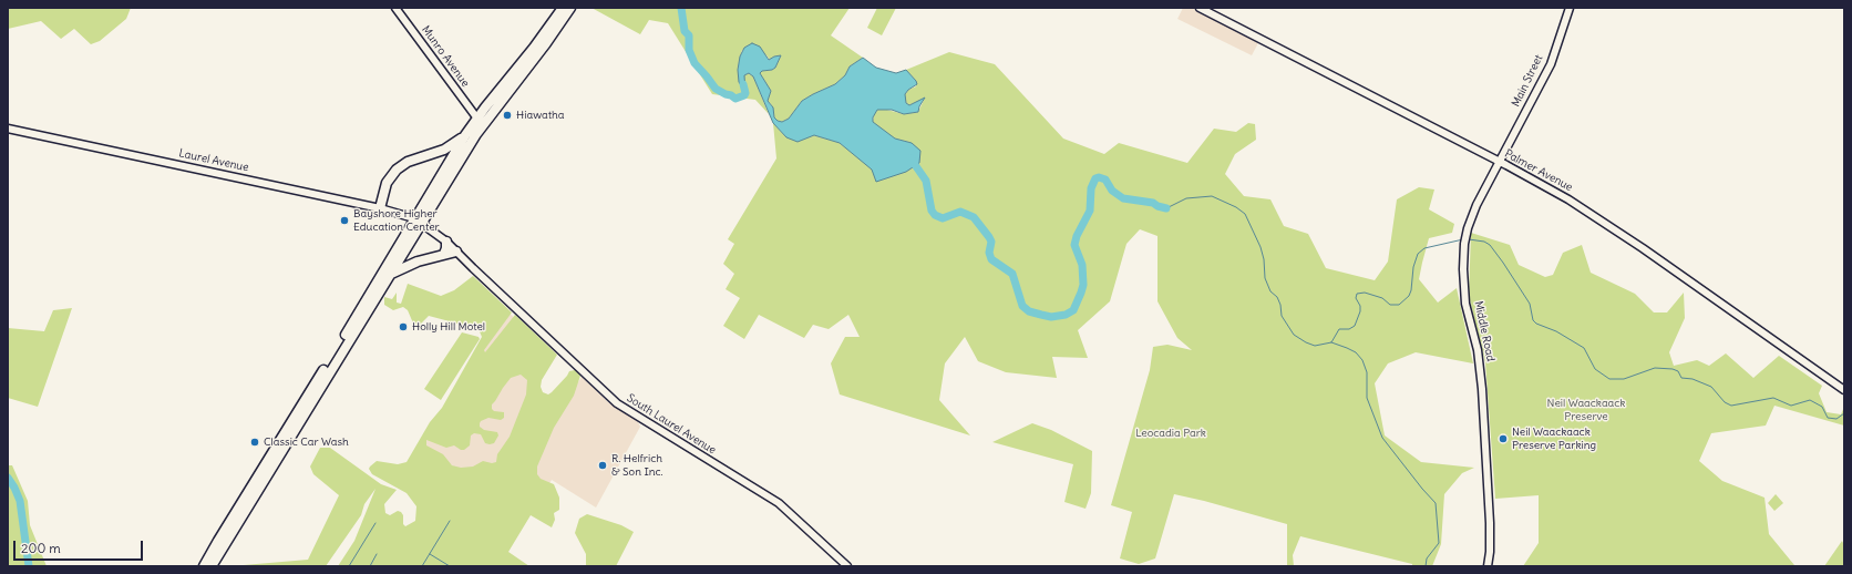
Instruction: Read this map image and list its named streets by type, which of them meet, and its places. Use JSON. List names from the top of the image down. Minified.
{"streets":{"street":["Munro Avenue","Main Street","Laurel Avenue","Palmer Avenue","Middle Road","South Laurel Avenue"]},"crossings":[["Main Street","Palmer Avenue"],["Main Street","Middle Road"],["Laurel Avenue","South Laurel Avenue"],["Palmer Avenue","Middle Road"]],"parks":["Neil Waackaack Preserve","Leocadia Park"],"places":["Hiawatha","Bayshore Higher Education Center","Holly Hill Motel","Neil Waackaack Preserve Parking","Classic Car Wash","R. Helfrich & Son Inc."],"scale_bar":"200 m"}
